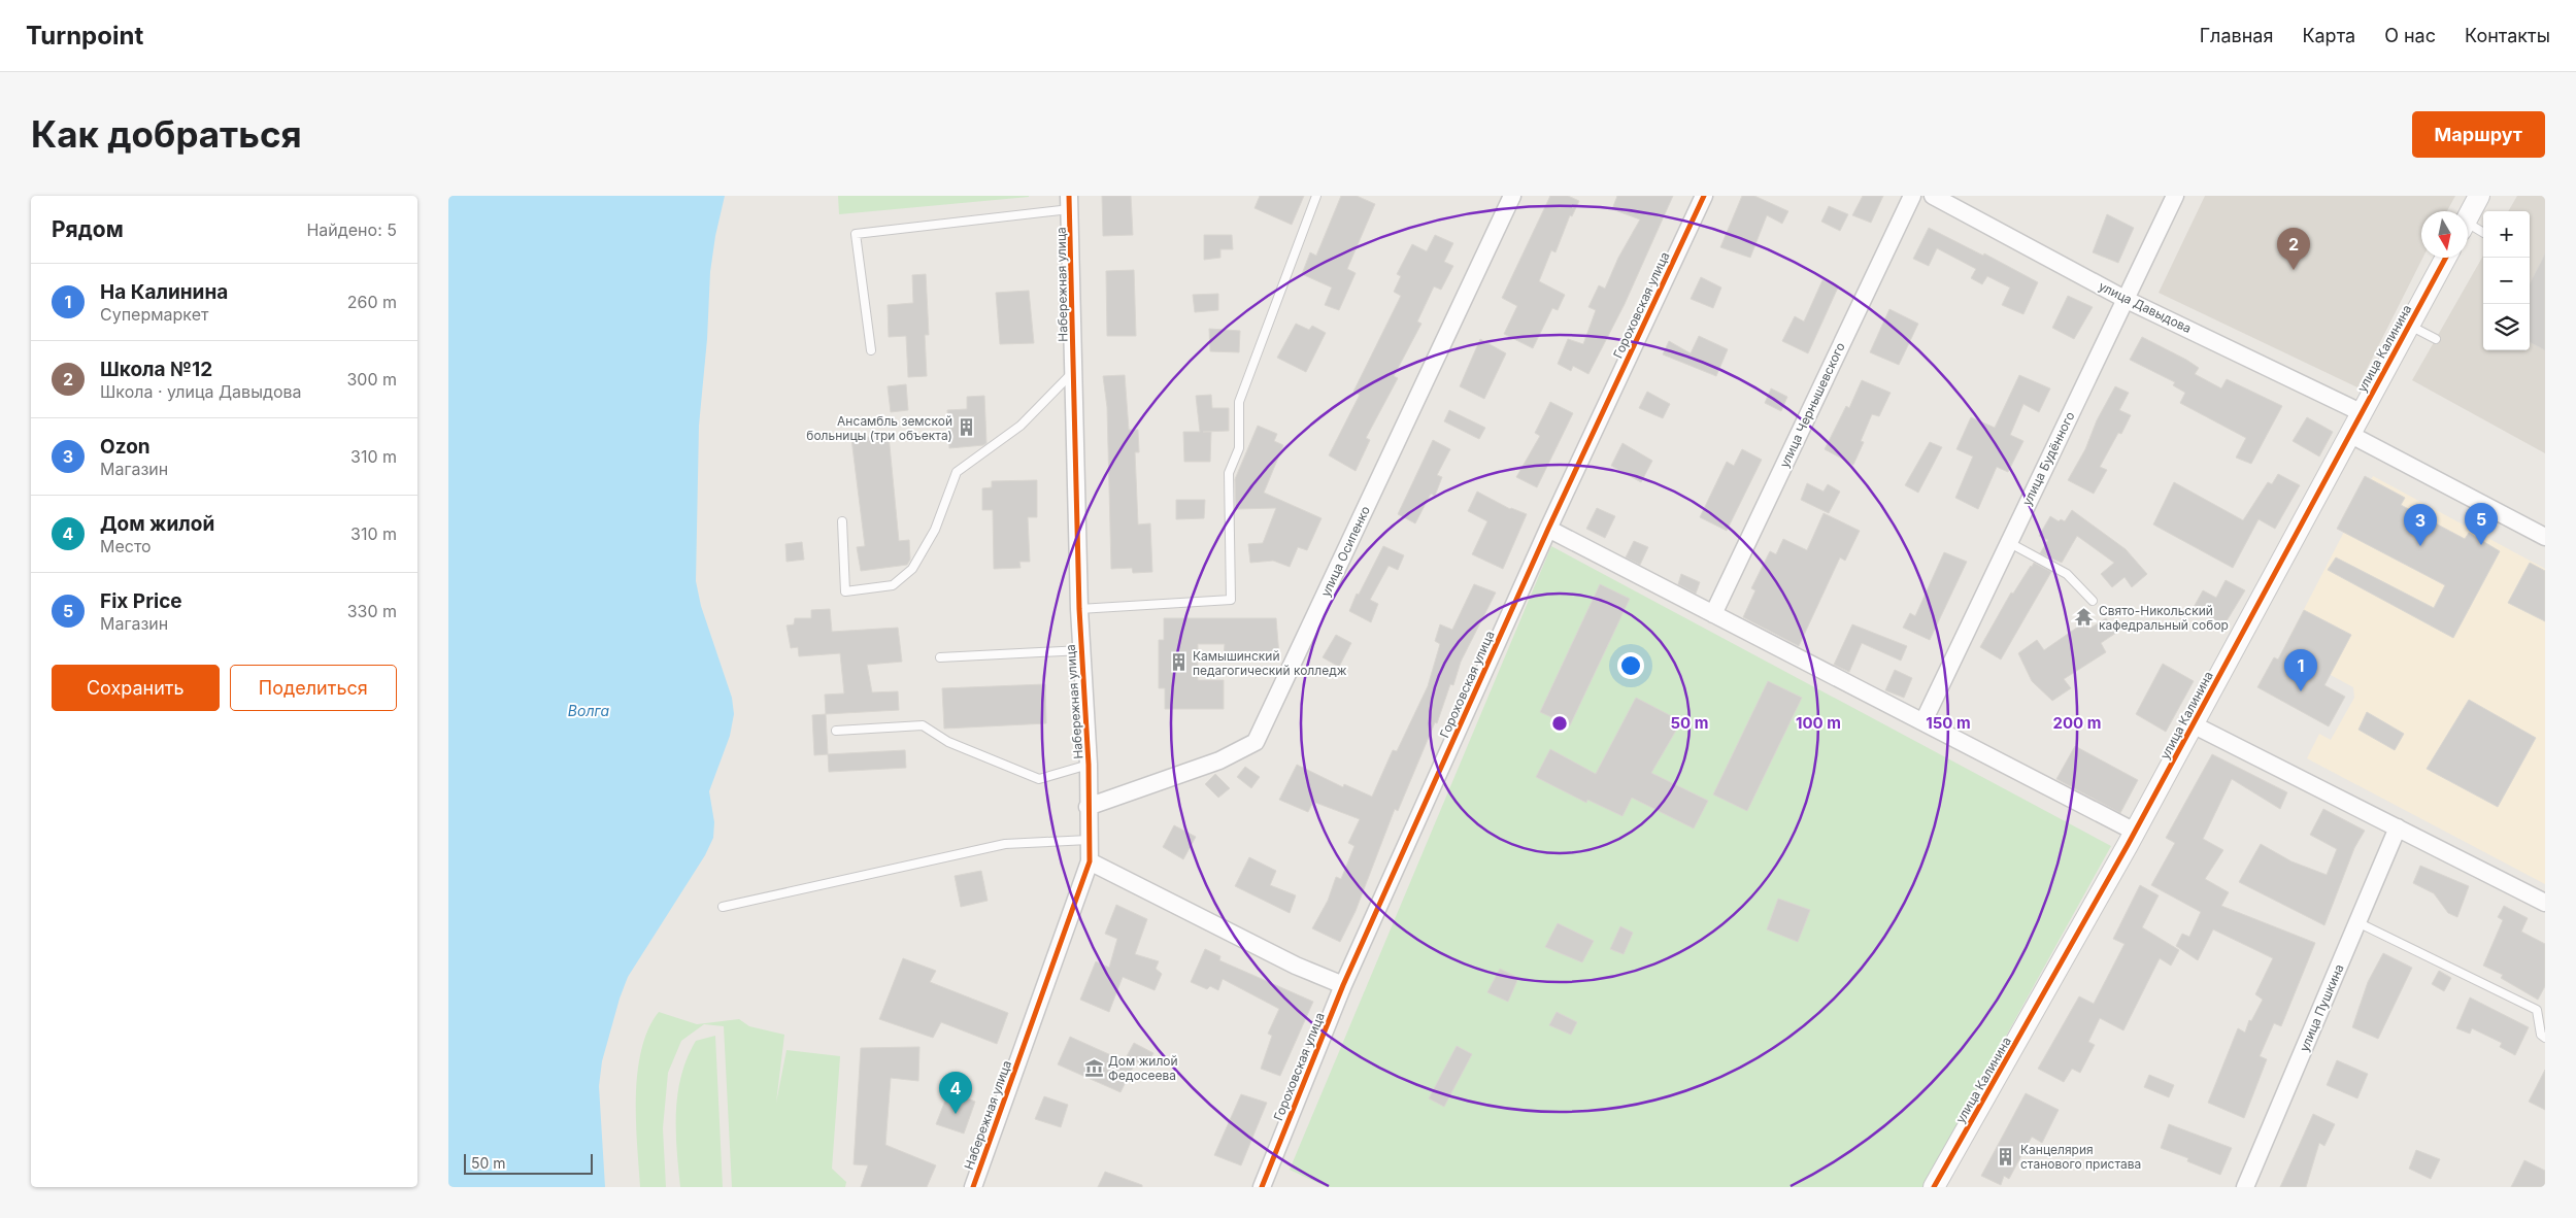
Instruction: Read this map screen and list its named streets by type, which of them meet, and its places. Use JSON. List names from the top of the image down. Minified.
{"streets":{"street":["Набережная улица","Гороховская улица","улица Давыдова","улица Калинина","улица Чернышевского","улица Будённого","улица Осипенко","улица Пушкина"]},"crossings":[["Набережная улица","улица Осипенко"],["улица Давыдова","улица Калинина"],["улица Давыдова","улица Будённого"]],"water":["Волга"],"places":{"building":["Ансамбль земской больницы (три объекта)","Камышинский педагогический колледж","Канцелярия станового пристава"],"temple":["Свято-Никольский кафедральный собор"],"museum":["Дом жилой Федосеева"]},"scale_bar":"50 m","north":"bottom","page":{"header":"Turnpoint","nav":["Главная","Карта","О нас","Контакты"],"buttons":["Маршрут",["Сохранить","Поделиться"]],"title":"Как добраться","heading":["Рядом","Найдено: 5"],"map_buttons":["+","−"],"pins":["2","5","3","1","4"],"list":[{"mark":"1","name":"На Калинина","note":"Супермаркет","value":"260 m"},{"mark":"2","name":"Школа №12","note":"Школа · улица Давыдова","value":"300 m"},{"mark":"3","name":"Ozon","note":"Магазин","value":"310 m"},{"mark":"4","name":"Дом жилой","note":"Место","value":"310 m"},{"mark":"5","name":"Fix Price","note":"Магазин","value":"330 m"}],"scale":"50 m"},"rings":["50 m","100 m","150 m","200 m"]}
